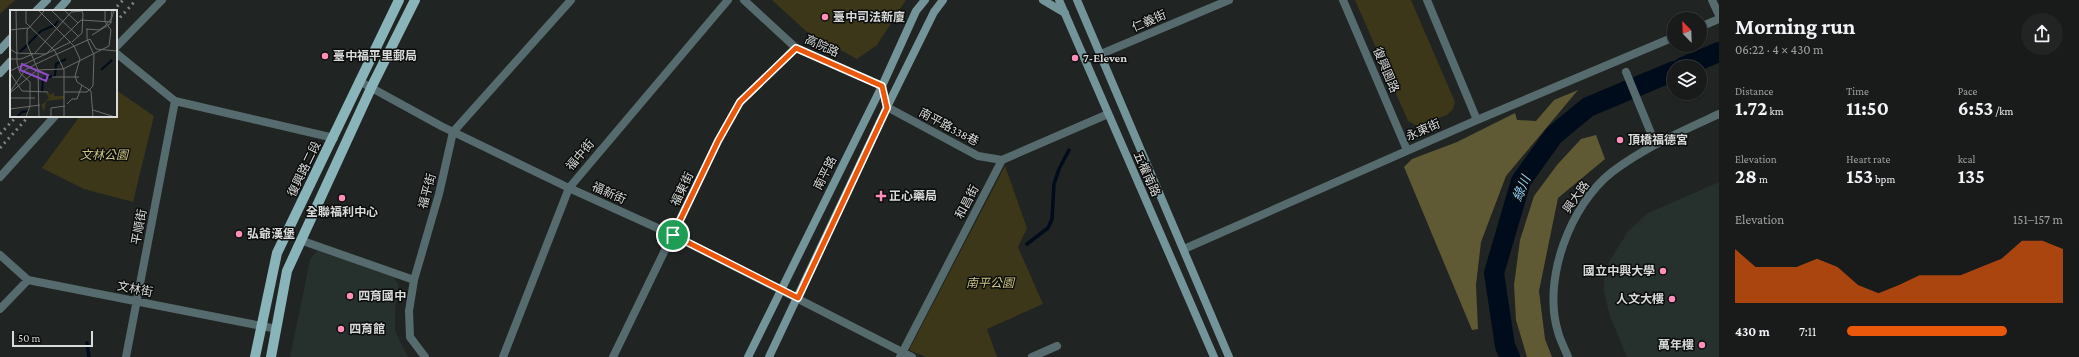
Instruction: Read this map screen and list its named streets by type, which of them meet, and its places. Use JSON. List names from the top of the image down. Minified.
{"streets":{"main road":["復興路二段"],"street":["仁義街","高院路","復興園路","南平路338巷","永東街","福中街","南平路","五權南路","福東街","福平街","福新街","興大路","和昌街","平順街","文林街"]},"crossings":[["仁義街","五權南路"],["高院路","南平路"],["高院路","福東街"],["復興園路","永東街"],["南平路338巷","和昌街"],["永東街","五權南路"],["福中街","福新街"],["復興路二段","文林街"],["南平路","福新街"],["福東街","福新街"],["福平街","福新街"],["福新街","和昌街"],["平順街","文林街"]],"water":["綠川"],"parks":["文林公園","南平公園"],"places":{"other":["臺中司法新廈","臺中福平里郵局","7-Eleven","頂橋福德宮","全聯福利中心","弘爺漢堡","國立中興大學","四育國中","人文大樓","四育館","萬年樓"],"health":["正心藥局"]},"scale_bar":"50 m","north":"top left","page":{"heading":["Morning run","06:22 · 4 × 430 m"],"stats":[["Distance","1.72 km"],["Time","11:50"],["Pace","6:53 /km"],["Elevation","28 m"],["Heart rate","153 bpm"],["kcal","135"]],"chart":["Elevation","151–157 m"],"list":[{"name":"430 m","note":"7:11"}],"scale":"50 m"}}
